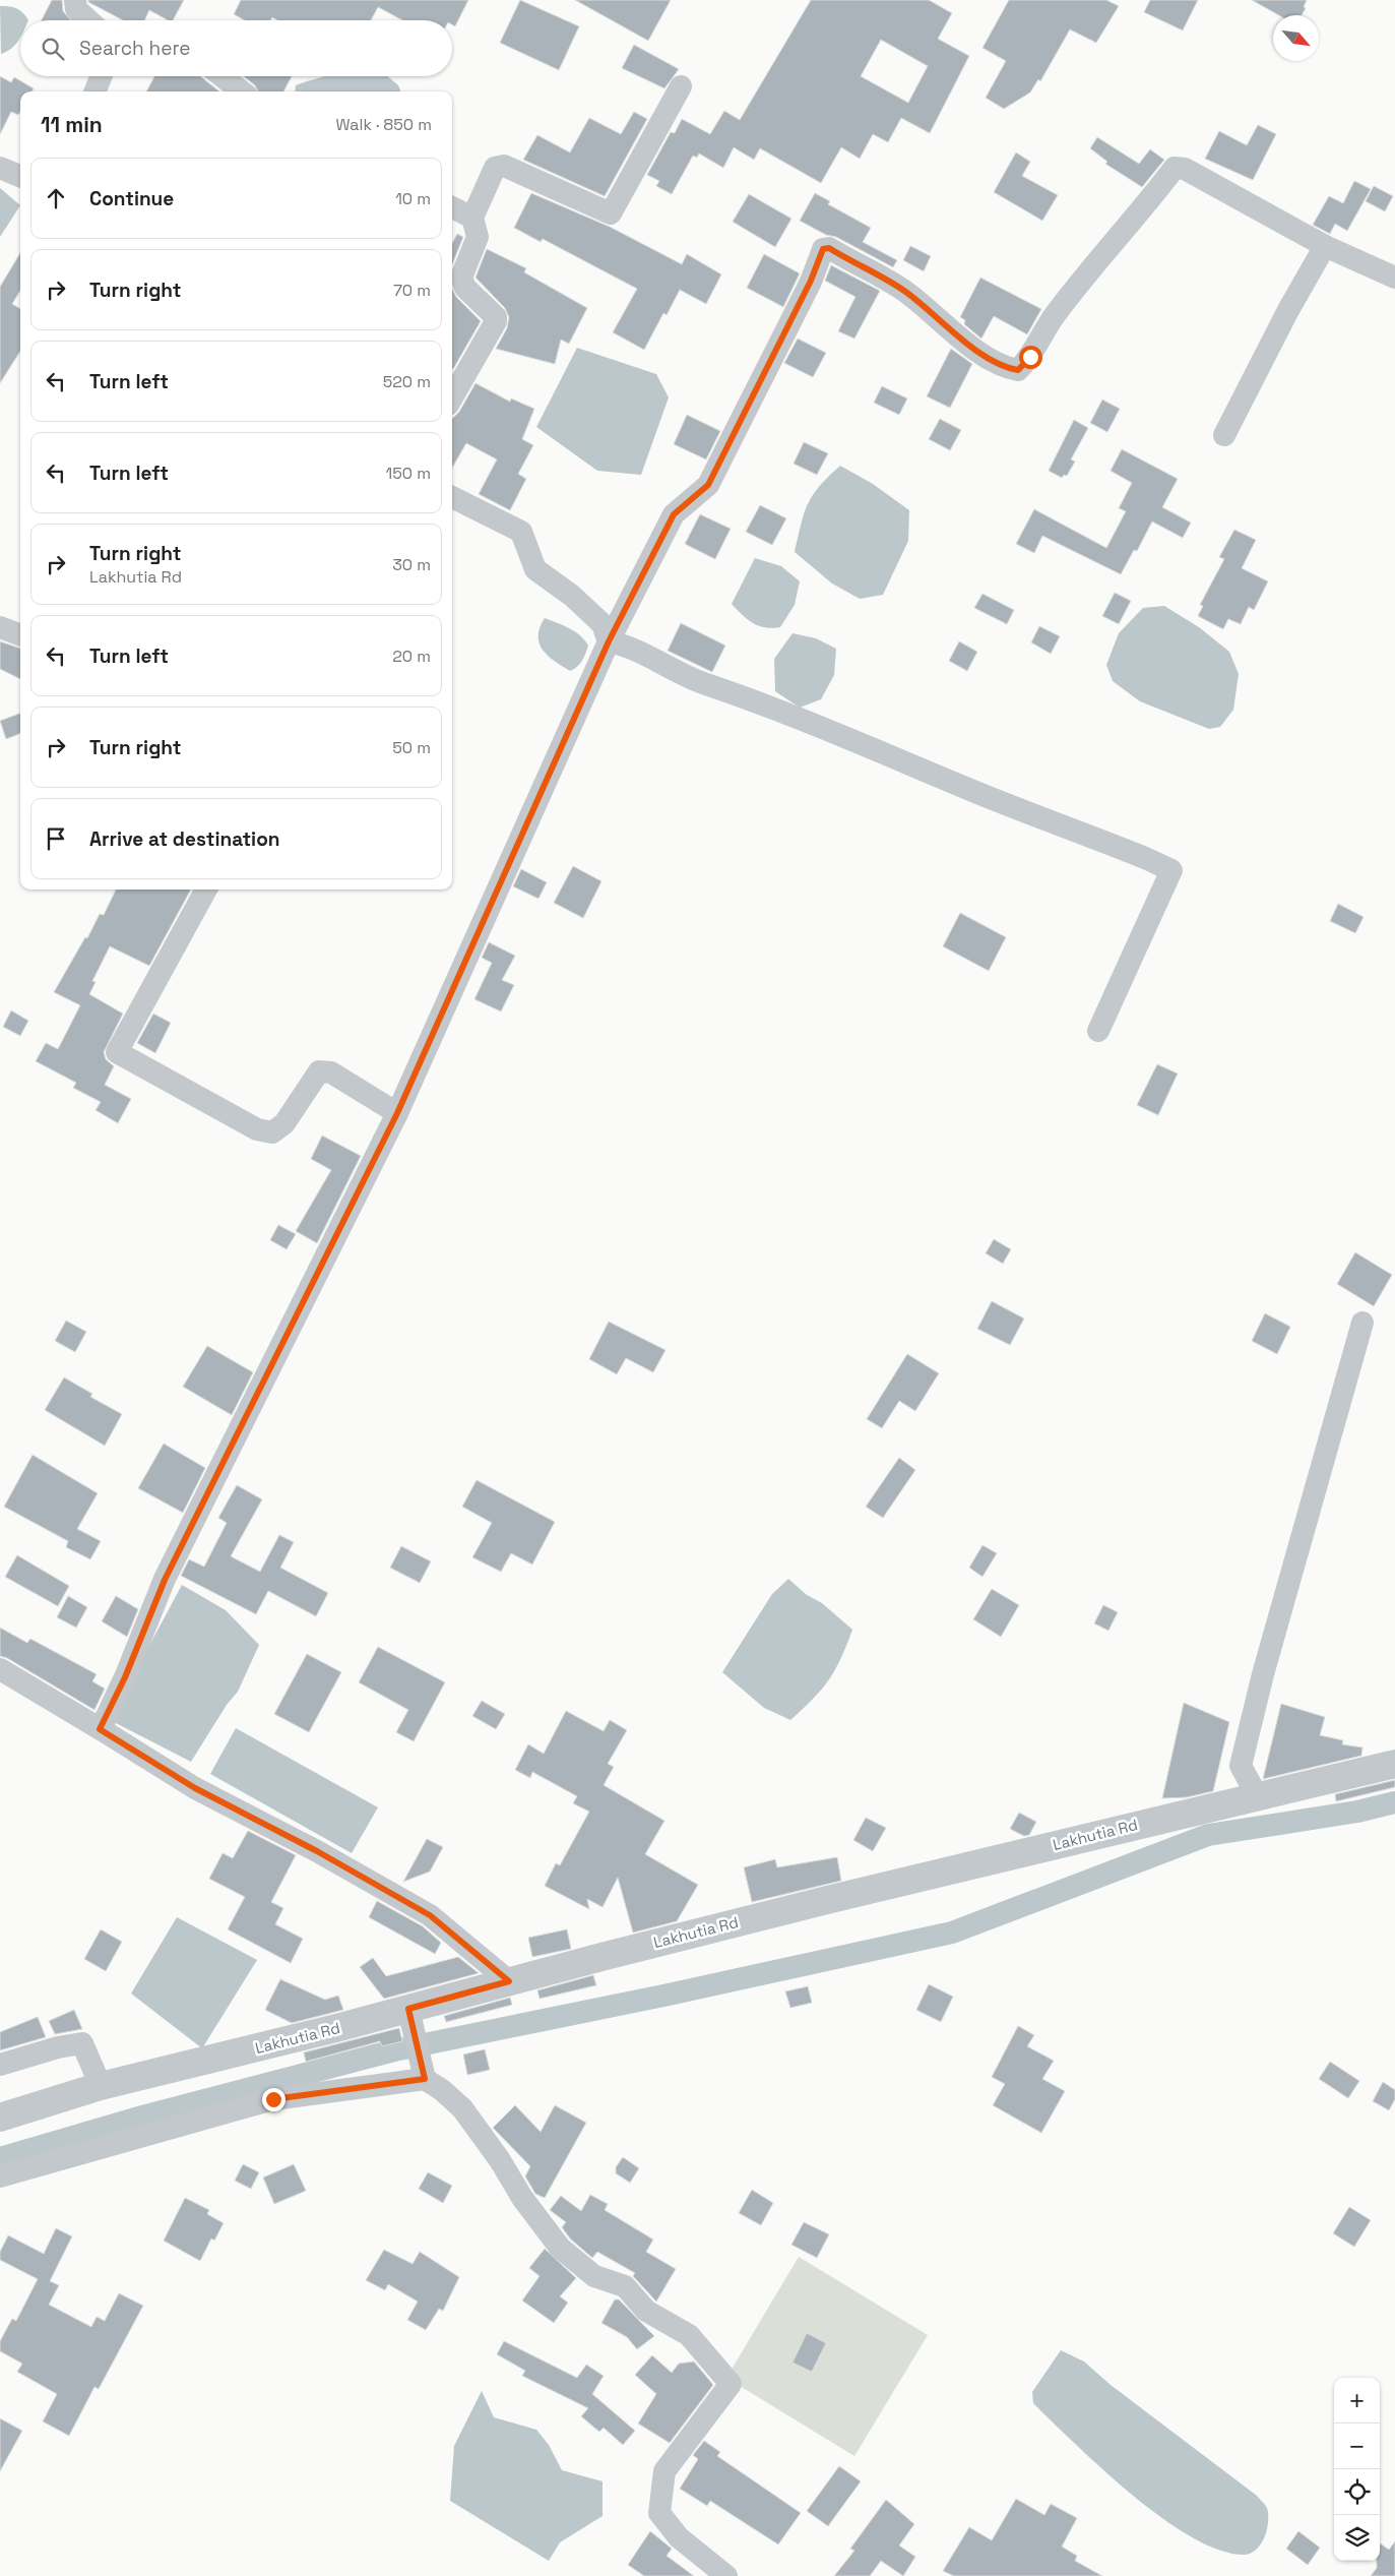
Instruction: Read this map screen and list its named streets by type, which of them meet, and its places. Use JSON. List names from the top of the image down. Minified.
{"streets":{"street":["Lakhutia Rd"]},"north":"bottom right","page":{"search":"Search here","heading":["11 min","Walk · 850 m"],"list":[["Continue","10 m"],["Turn right","70 m"],["Turn left","520 m"],["Turn left","150 m"],["Turn right","Lakhutia Rd","30 m"],["Turn left","20 m"],["Turn right","50 m"],"Arrive at destination"],"map_buttons":["+","−"]}}
